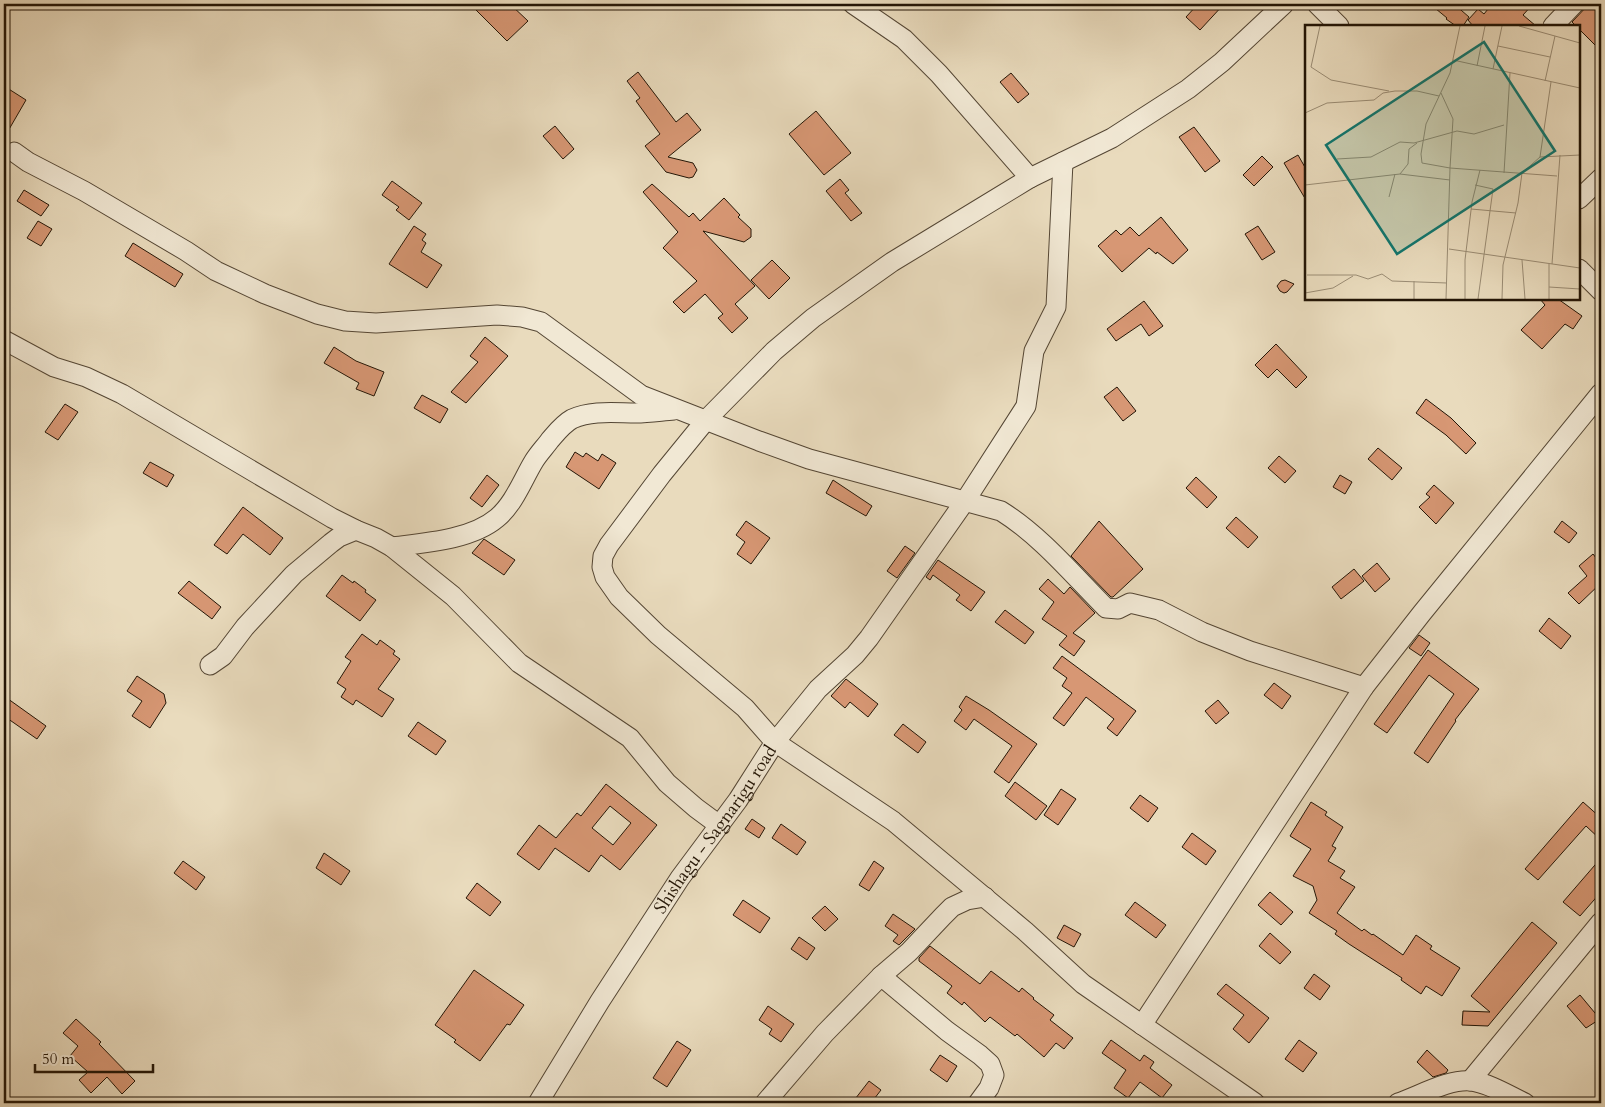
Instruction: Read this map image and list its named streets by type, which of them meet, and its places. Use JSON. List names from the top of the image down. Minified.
{"streets":{"street":["Shishagu - Sagnarigu road"]},"scale_bar":"50 m"}
